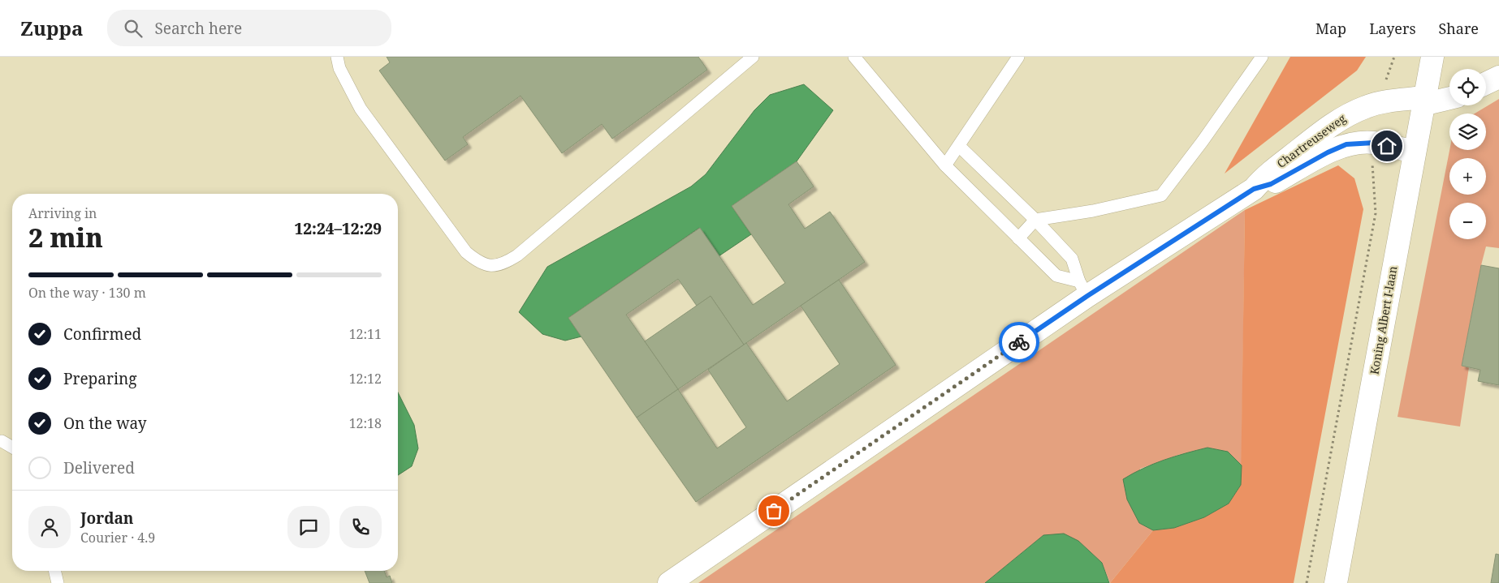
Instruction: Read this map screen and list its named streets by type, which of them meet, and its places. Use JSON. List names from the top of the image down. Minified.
{"streets":{"street":["Chartreuseweg","Koning Albert I-laan"]},"crossings":[["Chartreuseweg","Koning Albert I-laan"]],"page":{"header":"Zuppa","search":"Search here","nav":["Map","Layers","Share"],"map_buttons":["+","−"],"heading":["2 min","Arriving in","12:24–12:29"],"panel":["Jordan","Courier · 4.9"],"bar":"On the way · 130 m","list":[["Confirmed","12:11"],["Preparing","12:12"],["On the way","12:18"],"Delivered"]}}
